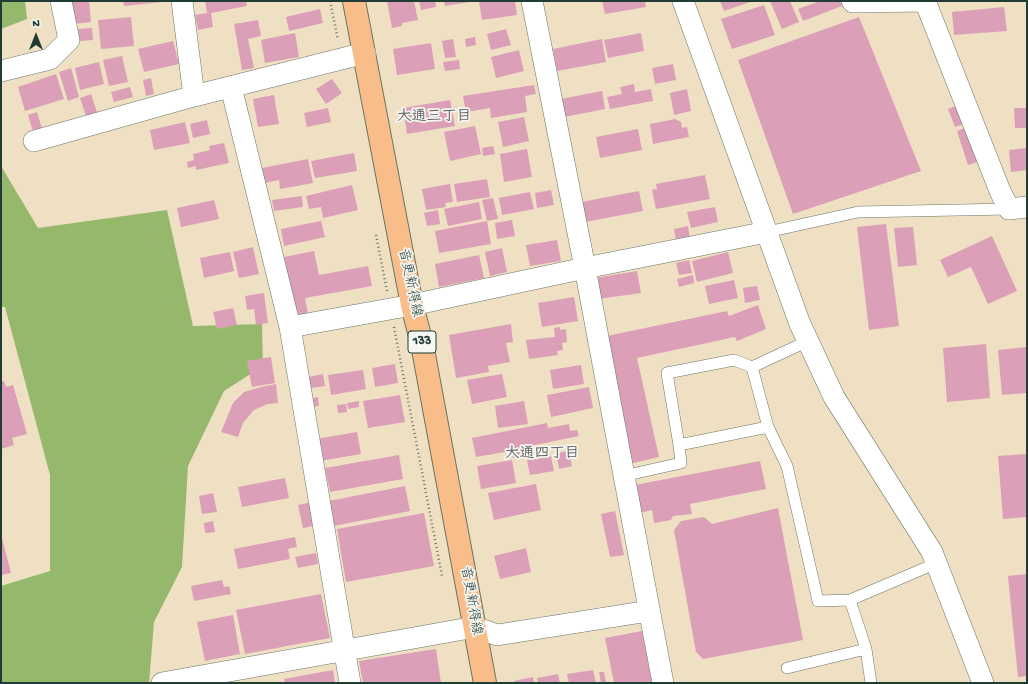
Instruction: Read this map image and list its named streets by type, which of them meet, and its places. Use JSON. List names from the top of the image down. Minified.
{"streets":{"main road":["音更新得線","133"]},"districts":["大通三丁目","大通四丁目"],"north":"top"}
